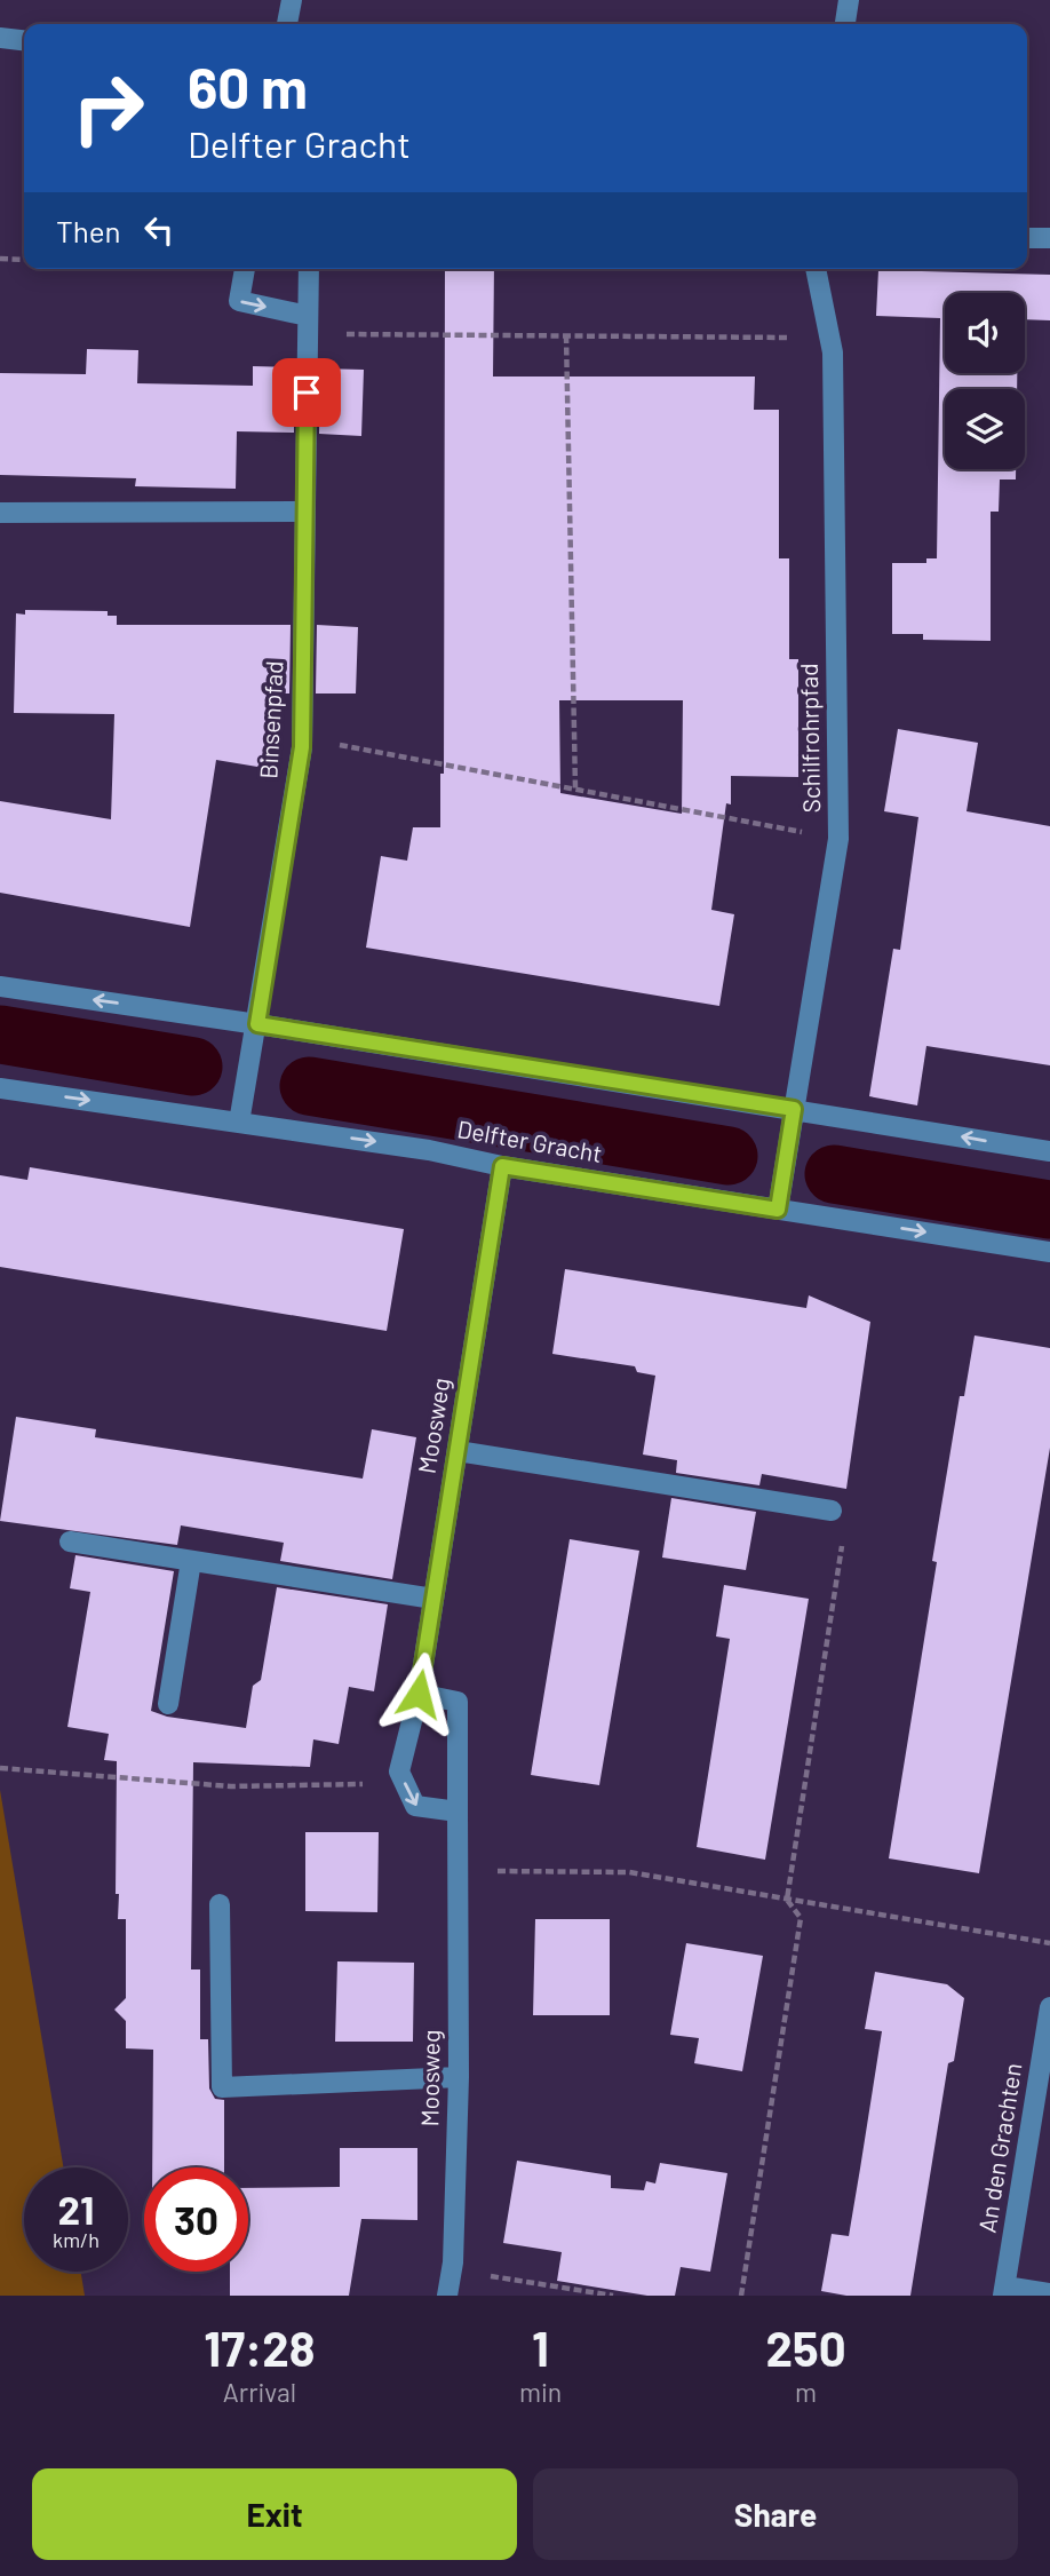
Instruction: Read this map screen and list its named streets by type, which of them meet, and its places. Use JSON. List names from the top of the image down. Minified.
{"streets":{"street":["Binsenpfad","Schilfrohrpfad","Delfter Gracht","Moosweg","An den Grachten"]},"crossings":[["Binsenpfad","Delfter Gracht"],["Schilfrohrpfad","Delfter Gracht"],["Delfter Gracht","Moosweg"]],"page":{"turn":["60 m","Delfter Gracht"],"then":"Then","speed":"21 km/h","limit":"30","eta":["17:28","Arrival","1","min","250","m"],"buttons":["Exit","Share"]}}
